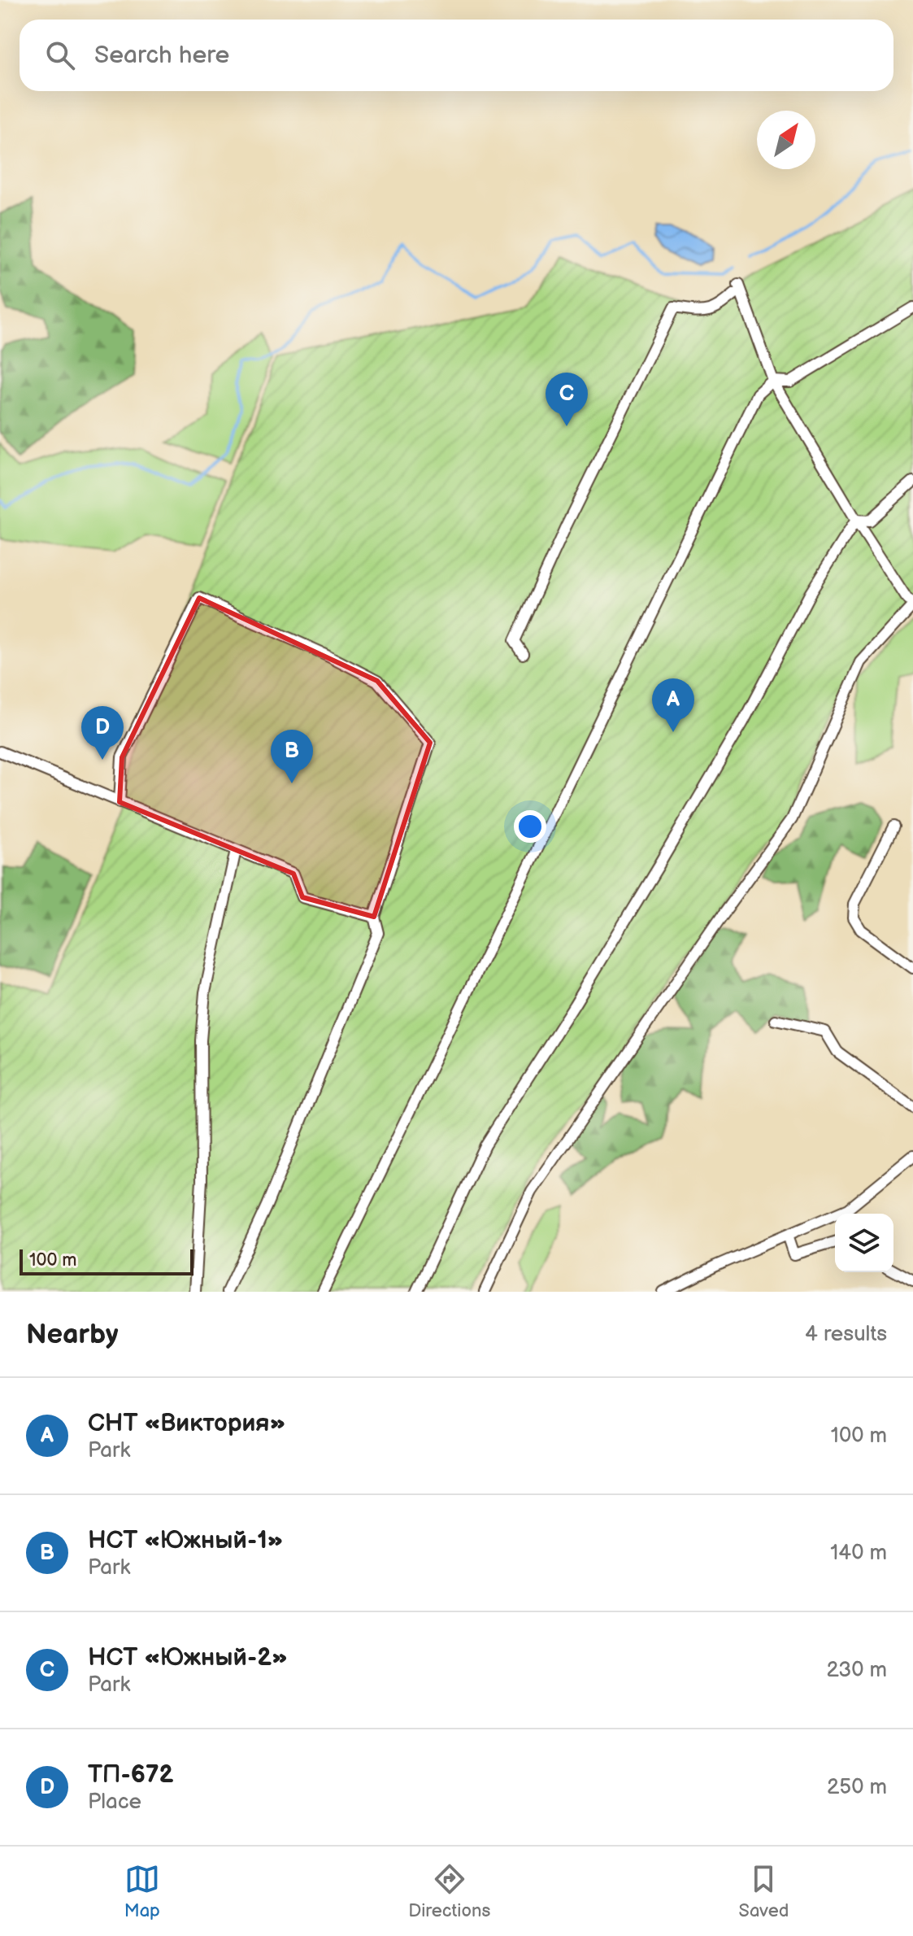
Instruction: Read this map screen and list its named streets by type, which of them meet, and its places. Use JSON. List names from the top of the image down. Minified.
{"scale_bar":"100 m","north":"top right","page":{"search":"Search here","pins":["C","A","D","B"],"scale":"100 m","heading":["Nearby","4 results"],"list":[{"mark":"A","name":"СНТ «Виктория»","note":"Park","value":"100 m"},{"mark":"B","name":"НСТ «Южный-1»","note":"Park","value":"140 m"},{"mark":"C","name":"НСТ «Южный-2»","note":"Park","value":"230 m"},{"mark":"D","name":"ТП-672","note":"Place","value":"250 m"}],"nav":["Map","Directions","Saved"]}}
